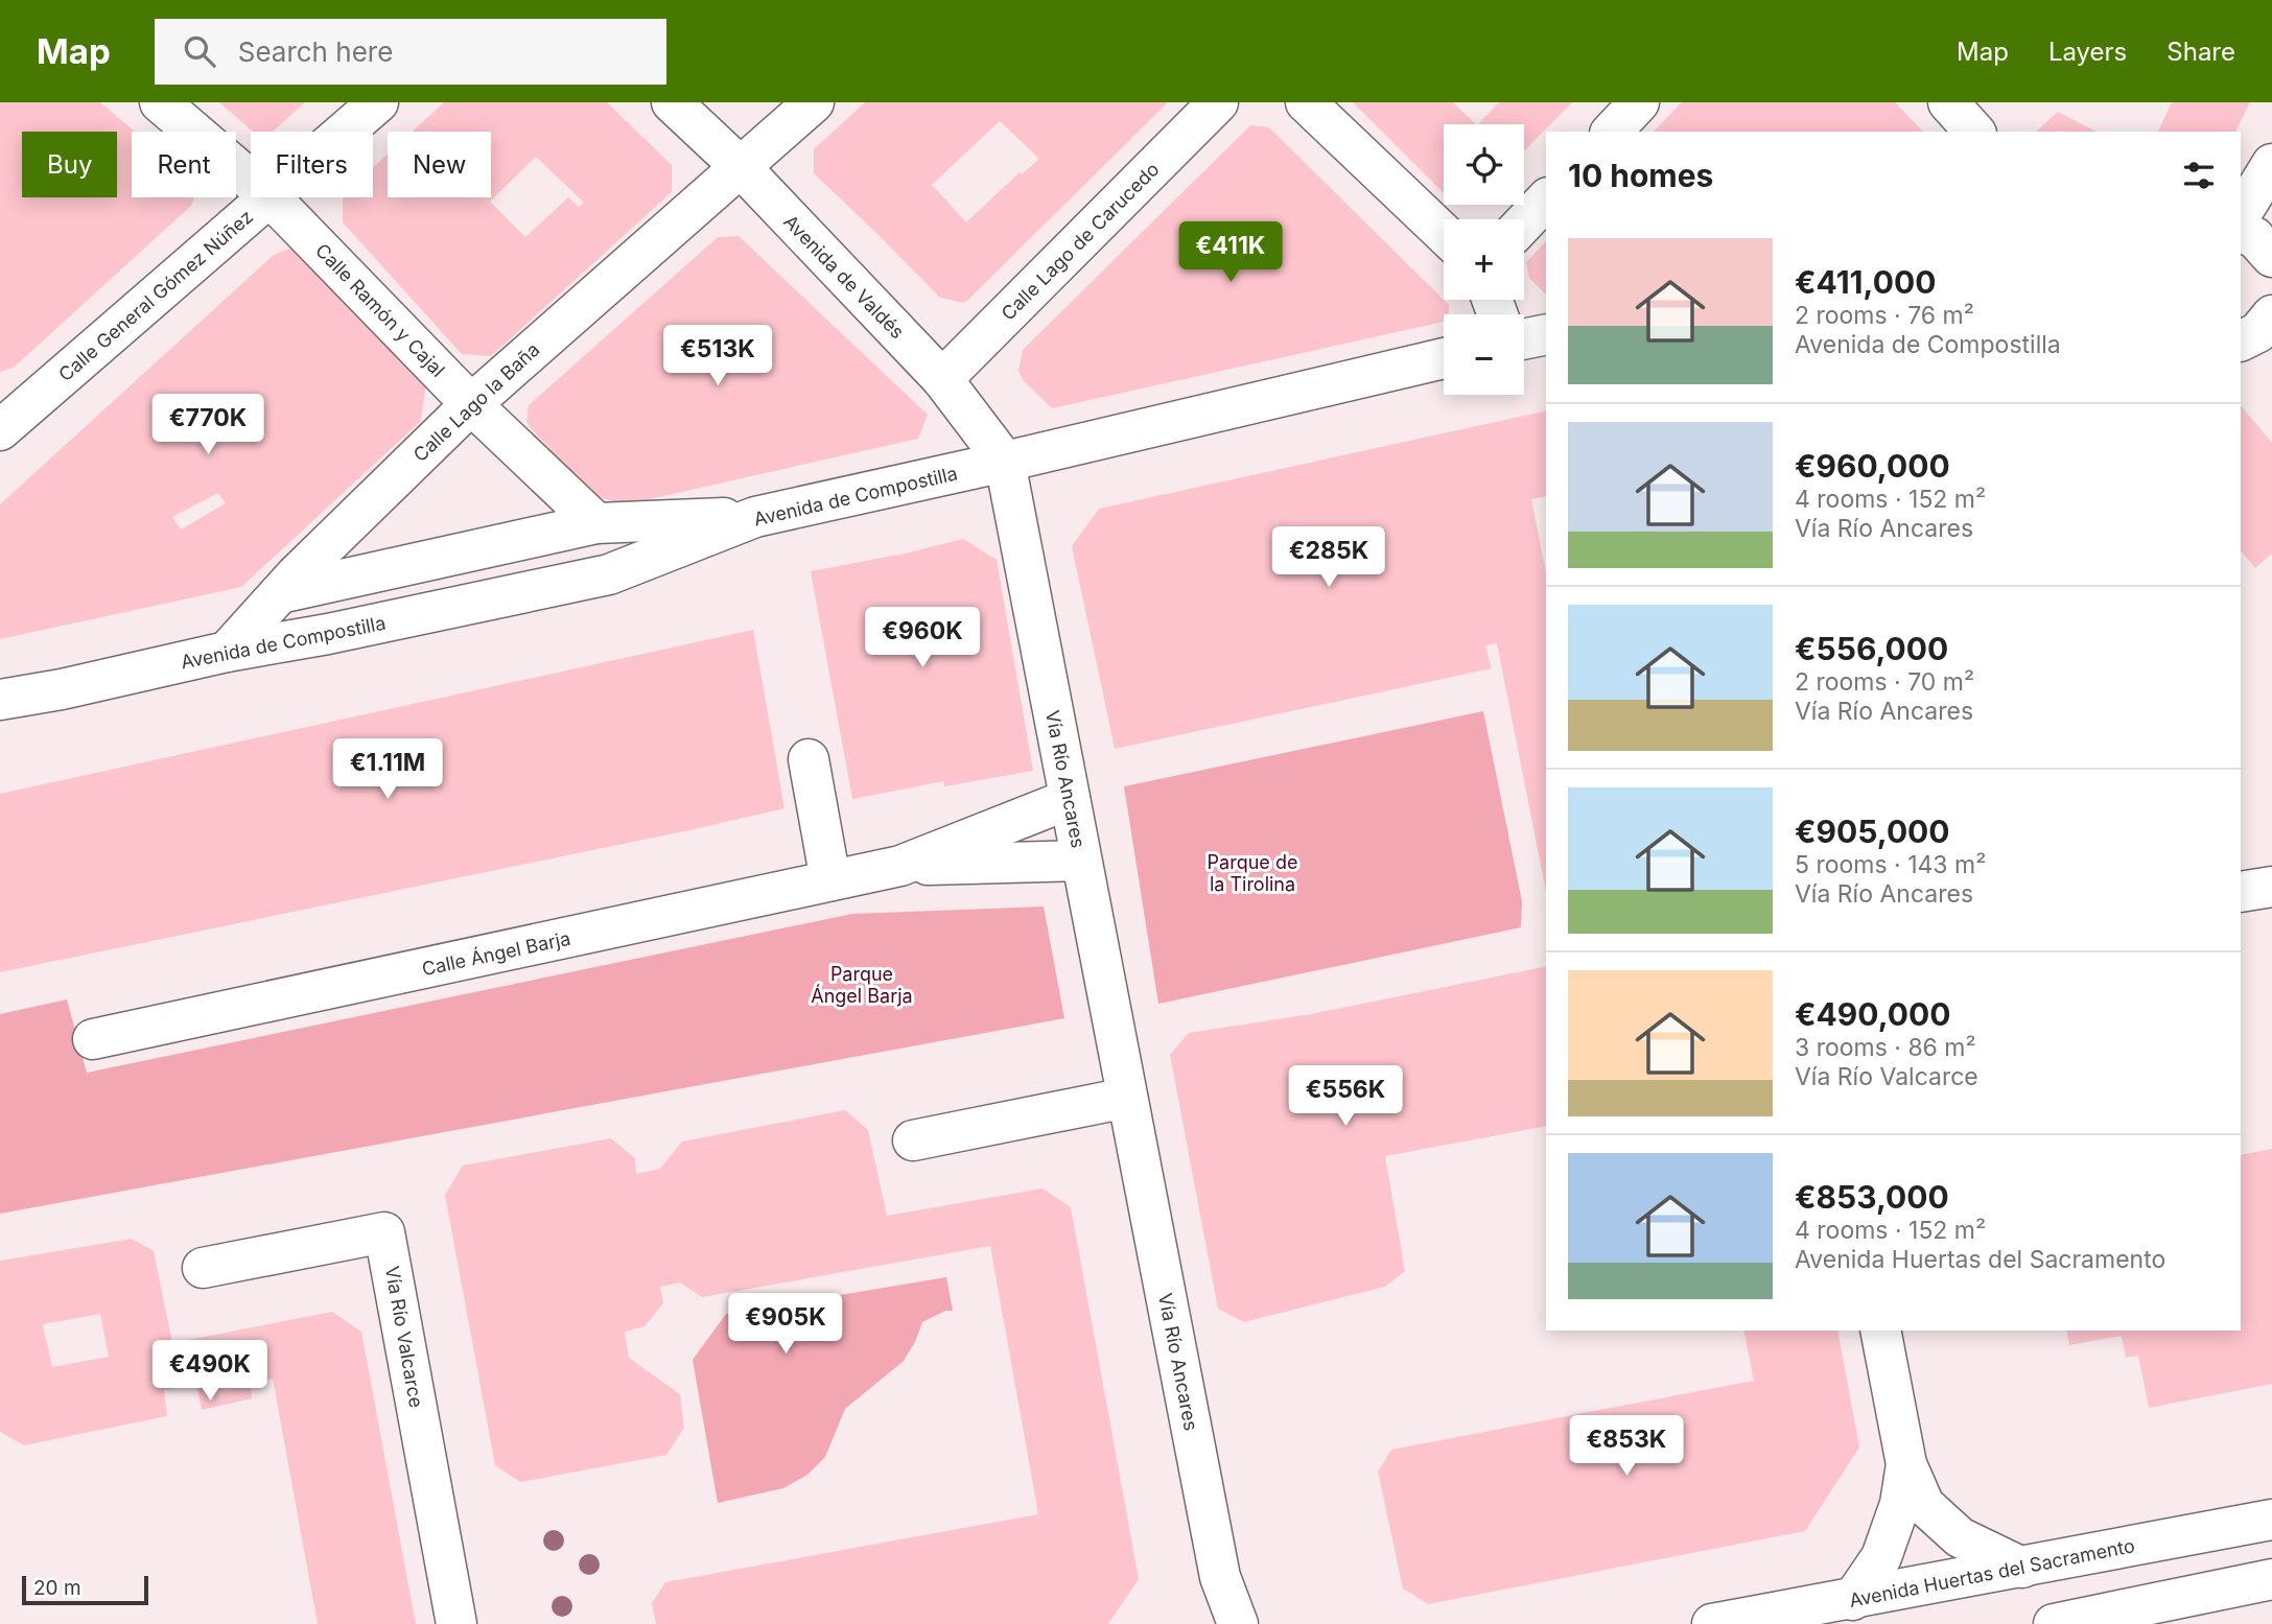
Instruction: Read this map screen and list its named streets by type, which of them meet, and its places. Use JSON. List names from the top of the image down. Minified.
{"streets":{"street":["Calle Lago de Carucedo","Avenida de Valdés","Calle General Gómez Núñez","Calle Ramón y Cajal","Calle Lago la Baña","Avenida de Compostilla","Vía Río Ancares","Calle Ángel Barja","Vía Río Valcarce","Avenida Huertas del Sacramento"]},"crossings":[["Calle Lago de Carucedo","Avenida de Valdés"],["Avenida de Valdés","Calle Lago la Baña"],["Avenida de Valdés","Avenida de Compostilla"],["Avenida de Valdés","Vía Río Ancares"],["Calle Ramón y Cajal","Calle Lago la Baña"],["Calle Lago la Baña","Avenida de Compostilla"],["Avenida de Compostilla","Vía Río Ancares"],["Vía Río Ancares","Calle Ángel Barja"]],"parks":["Parque de la Tirolina","Parque Ángel Barja"],"scale_bar":"20 m","page":{"header":"Map","search":"Search here","nav":["Map","Layers","Share"],"map_buttons":["+","−"],"chip":["Buy","Rent","Filters","New"],"heading":"10 homes","list":[{"name":"€411,000","note":"2 rooms · 76 m² · Avenida de Compostilla"},{"name":"€960,000","note":"4 rooms · 152 m² · Vía Río Ancares"},{"name":"€556,000","note":"2 rooms · 70 m² · Vía Río Ancares"},{"name":"€905,000","note":"5 rooms · 143 m² · Vía Río Ancares"},{"name":"€490,000","note":"3 rooms · 86 m² · Vía Río Valcarce"},{"name":"€853,000","note":"4 rooms · 152 m² · Avenida Huertas del Sacramento"}],"price":["€411K","€513K","€770K","€285K","€960K","€1.11M","€556K","€905K","€490K","€853K"],"scale":"20 m"}}
